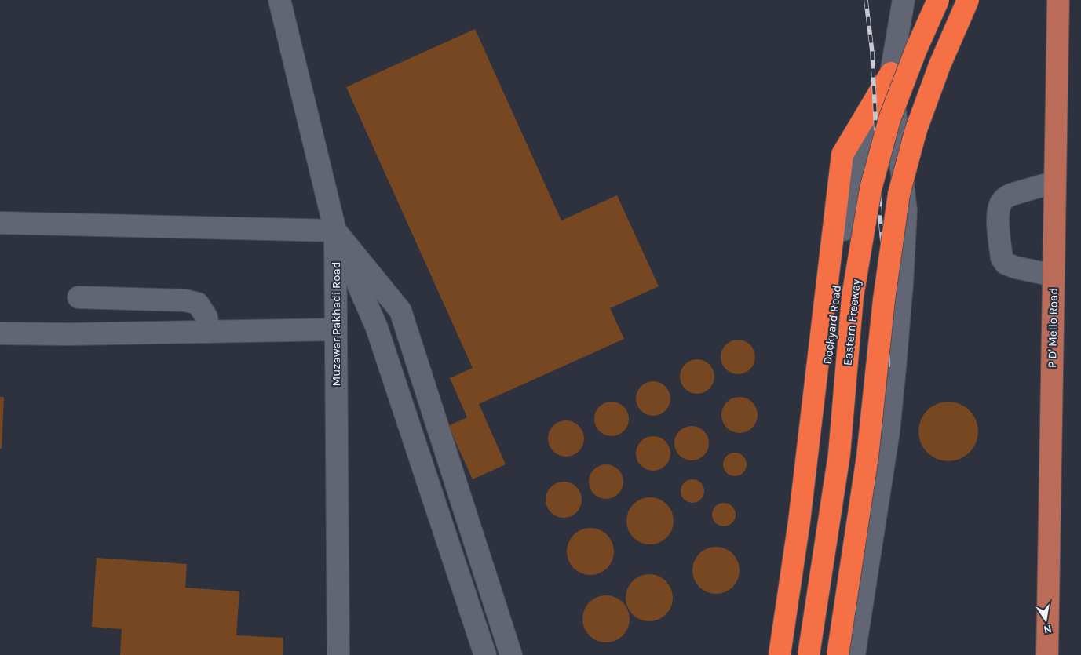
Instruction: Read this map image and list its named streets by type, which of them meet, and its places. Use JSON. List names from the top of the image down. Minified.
{"streets":{"highway":["Eastern Freeway"],"main road":["P D' Mello Road"],"street":["Muzawar Pakhadi Road","Dockyard Road"]},"north":"bottom"}
